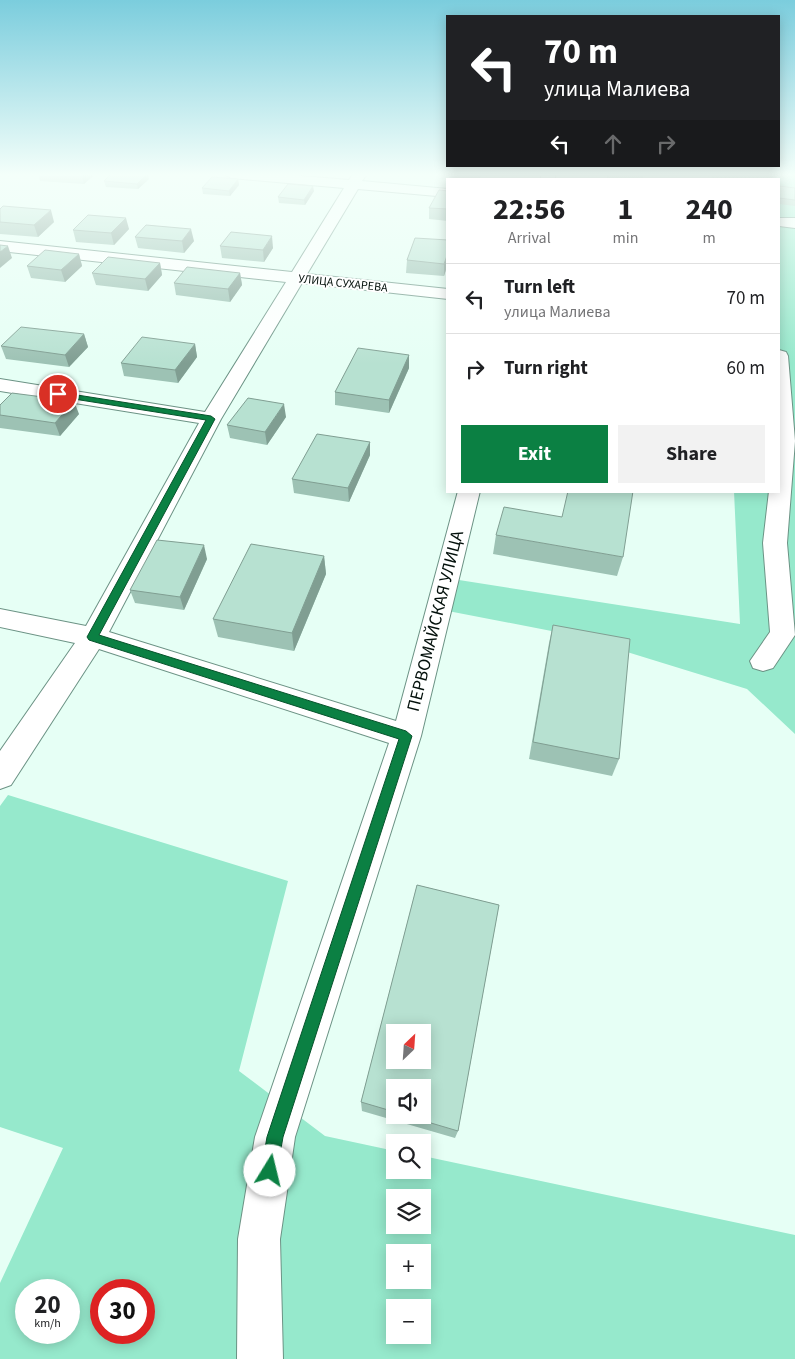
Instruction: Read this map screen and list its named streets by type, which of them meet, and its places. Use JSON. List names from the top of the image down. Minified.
{"streets":{"street":["УЛИЦА СУХАРЕВА","ПЕРВОМАЙСКАЯ УЛИЦА"]},"north":"top right","page":{"turn":["70 m","улица Малиева"],"eta":["22:56","Arrival","1","min","240","m"],"list":[{"name":"Turn left","note":"улица Малиева","value":"70 m"},{"name":"Turn right","value":"60 m"}],"buttons":["Exit","Share"],"map_buttons":["+","−"],"speed":"20 km/h","limit":"30"}}
